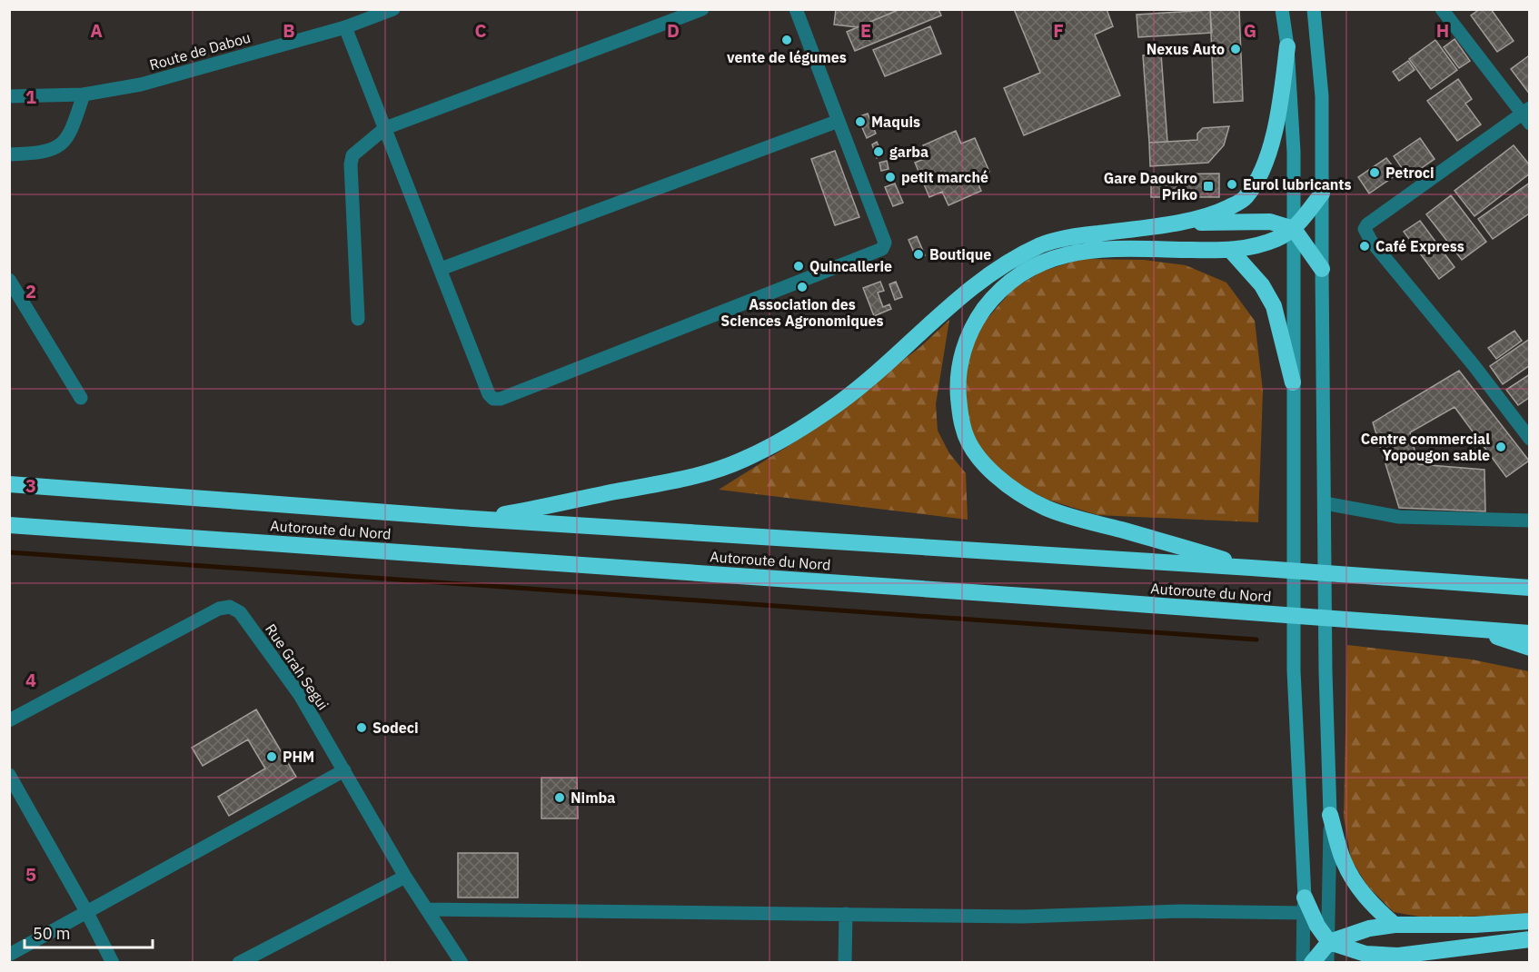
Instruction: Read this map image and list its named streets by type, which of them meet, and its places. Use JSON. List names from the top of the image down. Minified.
{"streets":{"highway":["Autoroute du Nord"],"street":["Route de Dabou","Rue Grah Segui"]},"places":{"other":["vente de légumes","Nexus Auto","Maquis","garba","Petroci","petit marché","Eurol lubricants","Café Express","Boutique","Quincallerie","Association des Sciences Agronomiques","Centre commercial Yopougon sable","Sodeci","PHM","Nimba"],"transit":["Gare Daoukro Priko"]},"scale_bar":"50 m","grid":{"columns":["A","B","C","D","E","F","G","H"],"rows":["1","2","3","4","5"]}}
